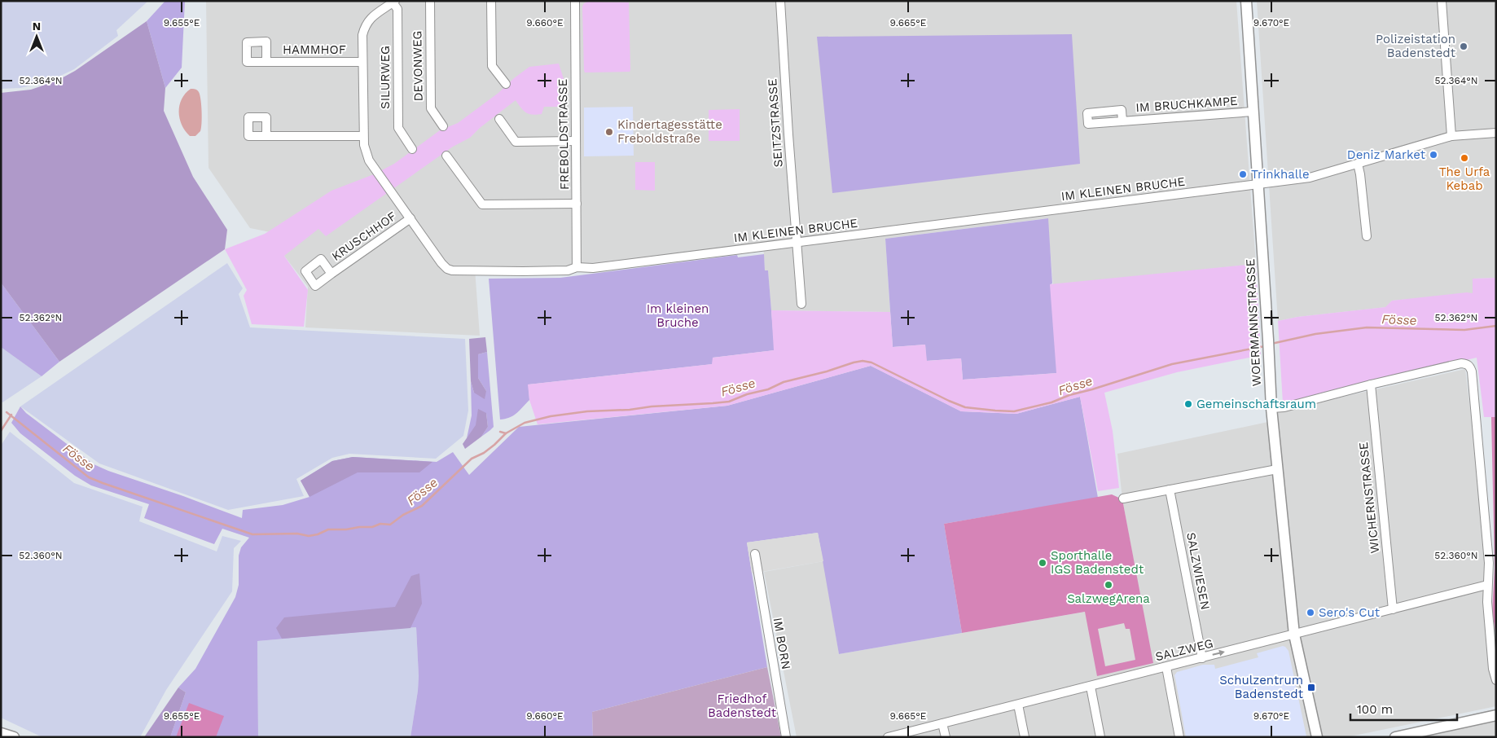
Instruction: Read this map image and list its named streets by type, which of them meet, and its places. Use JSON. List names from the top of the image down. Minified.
{"streets":{"street":["HAMMHOF","DEVONWEG","SILURWEG","IM BRUCHKAMPE","SEITZSTRASSE","FREBOLDSTRASSE","IM KLEINEN BRUCHE","KRUSCHHOF","WOERMANNSTRASSE","WICHERNSTRASSE","SALZWIESEN","IM BORN","SALZWEG"]},"crossings":[["HAMMHOF","IM KLEINEN BRUCHE"],["SILURWEG","IM KLEINEN BRUCHE"],["IM BRUCHKAMPE","WOERMANNSTRASSE"],["SEITZSTRASSE","IM KLEINEN BRUCHE"],["FREBOLDSTRASSE","IM KLEINEN BRUCHE"],["IM KLEINEN BRUCHE","KRUSCHHOF"],["IM KLEINEN BRUCHE","WOERMANNSTRASSE"],["WOERMANNSTRASSE","SALZWEG"],["WICHERNSTRASSE","SALZWEG"],["SALZWIESEN","SALZWEG"]],"water":["Fösse"],"parks":["Im kleinen Bruche","Friedhof Badenstedt"],"places":{"other":["Polizeistation Badenstedt","Kindertagesstätte Freboldstraße","Deniz Market","The Urfa Kebab","Trinkhalle","Gemeinschaftsraum","Sporthalle IGS Badenstedt","SalzwegArena","Sero's Cut"],"transit":["Schulzentrum Badenstedt"]},"scale_bar":"100 m","north":"top","coordinates":["9.655°E","9.660°E","9.665°E","9.670°E","52.364°N","52.362°N","52.360°N"]}
